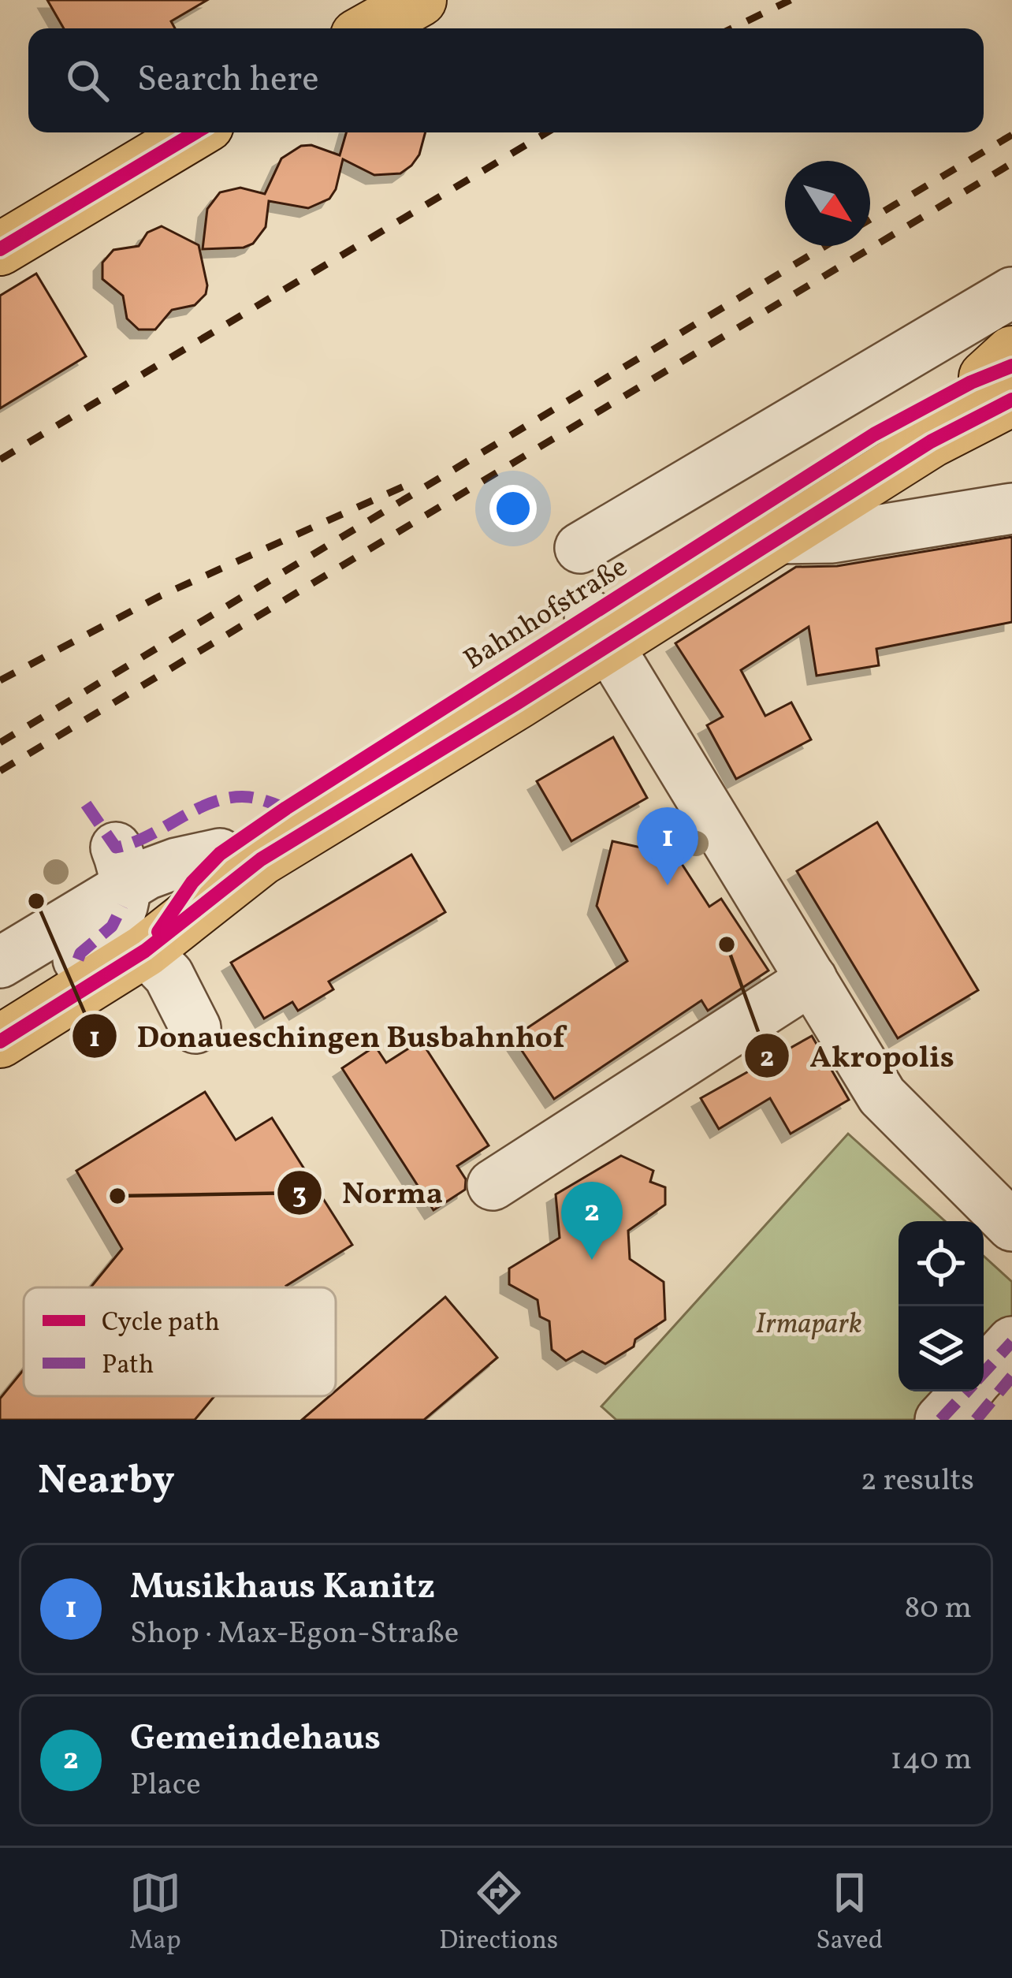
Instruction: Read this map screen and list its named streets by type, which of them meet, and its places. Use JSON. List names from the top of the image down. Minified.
{"streets":{"main road":["Bahnhofstraße"]},"parks":["Irmapark"],"places":["Donaueschingen Busbahnhof","Akropolis","Norma"],"legend":["Cycle path","Path"],"north":"bottom right","page":{"search":"Search here","pins":["1","2"],"heading":["Nearby","2 results"],"list":[{"mark":"1","name":"Musikhaus Kanitz","note":"Shop · Max-Egon-Straße","value":"80 m"},{"mark":"2","name":"Gemeindehaus","note":"Place","value":"140 m"}],"nav":["Map","Directions","Saved"]}}
